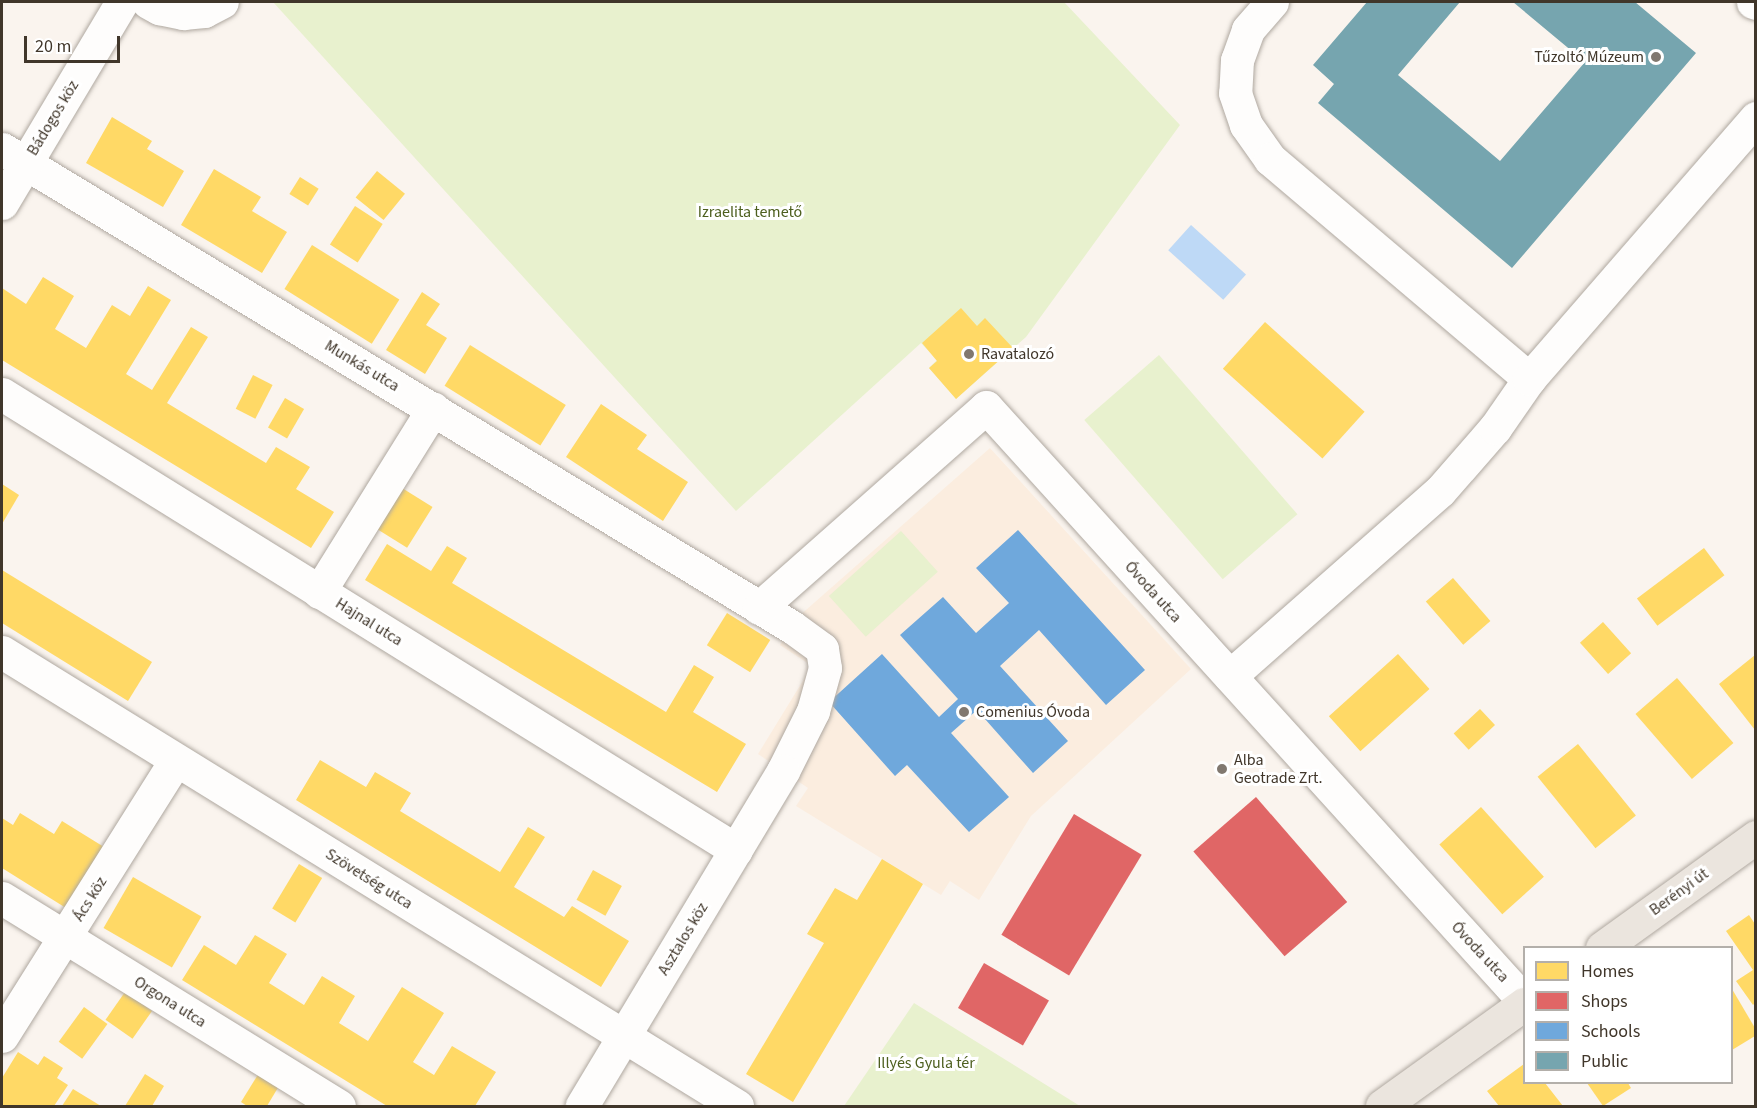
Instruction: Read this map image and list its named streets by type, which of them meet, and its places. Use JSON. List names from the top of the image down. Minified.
{"streets":{"main road":["Berényi út"],"street":["Bádogos köz","Munkás utca","Óvoda utca","Hajnal utca","Szövetség utca","Ács köz","Asztalos köz","Orgona utca"]},"crossings":[["Bádogos köz","Munkás utca"],["Munkás utca","Óvoda utca"],["Munkás utca","Asztalos köz"],["Hajnal utca","Asztalos köz"],["Szövetség utca","Ács köz"],["Szövetség utca","Asztalos köz"],["Ács köz","Orgona utca"]],"parks":["Izraelita temető","Illyés Gyula tér"],"places":["Tűzoltó Múzeum","Ravatalozó","Comenius Óvoda","Alba Geotrade Zrt."],"legend":["Homes","Shops","Schools","Public"],"scale_bar":"20 m"}
